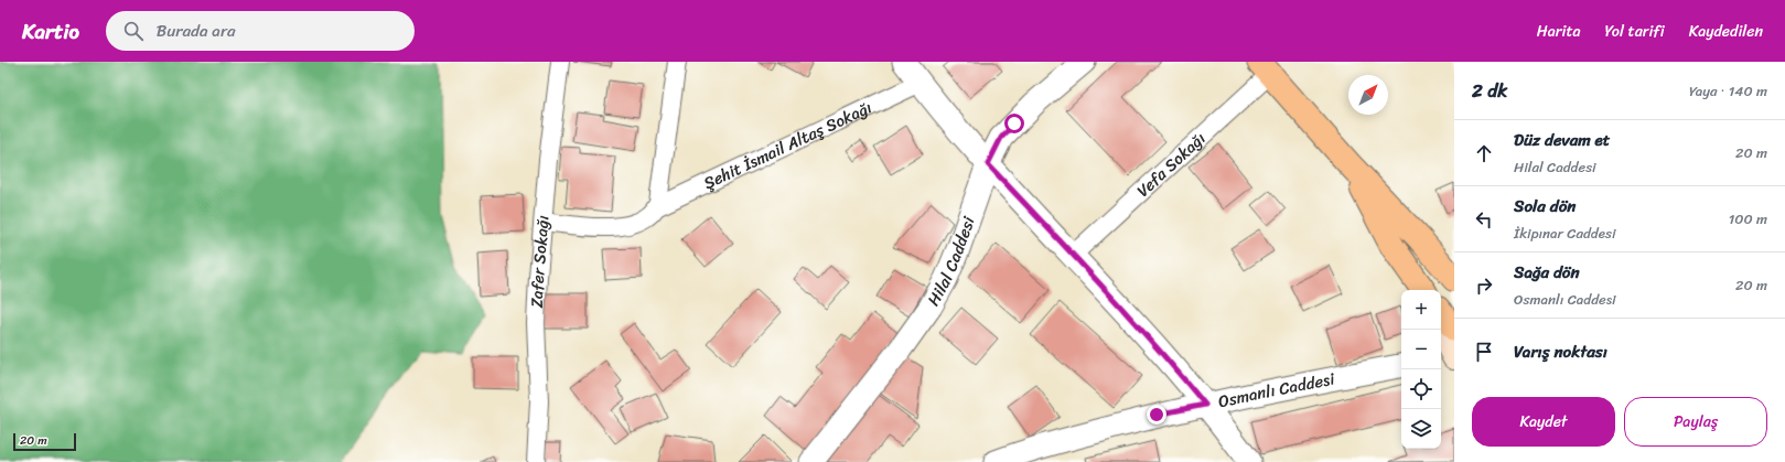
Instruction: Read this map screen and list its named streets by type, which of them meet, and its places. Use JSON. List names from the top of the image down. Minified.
{"streets":{"street":["Şehit İsmail Altaş Sokağı","Vefa Sokağı","Hilal Caddesi","Zafer Sokağı","Osmanlı Caddesi"]},"crossings":[["Şehit İsmail Altaş Sokağı","Zafer Sokağı"]],"scale_bar":"20 m","north":"top right","page":{"header":"Kartio","search":"Burada ara","nav":["Harita","Yol tarifi","Kaydedilen"],"heading":["2 dk","Yaya · 140 m"],"list":[["Düz devam et","Hilal Caddesi","20 m"],["Sola dön","İkipınar Caddesi","100 m"],["Sağa dön","Osmanlı Caddesi","20 m"],"Varış noktası"],"map_buttons":["+","−"],"buttons":["Kaydet","Paylaş"],"scale":"20 m"}}
